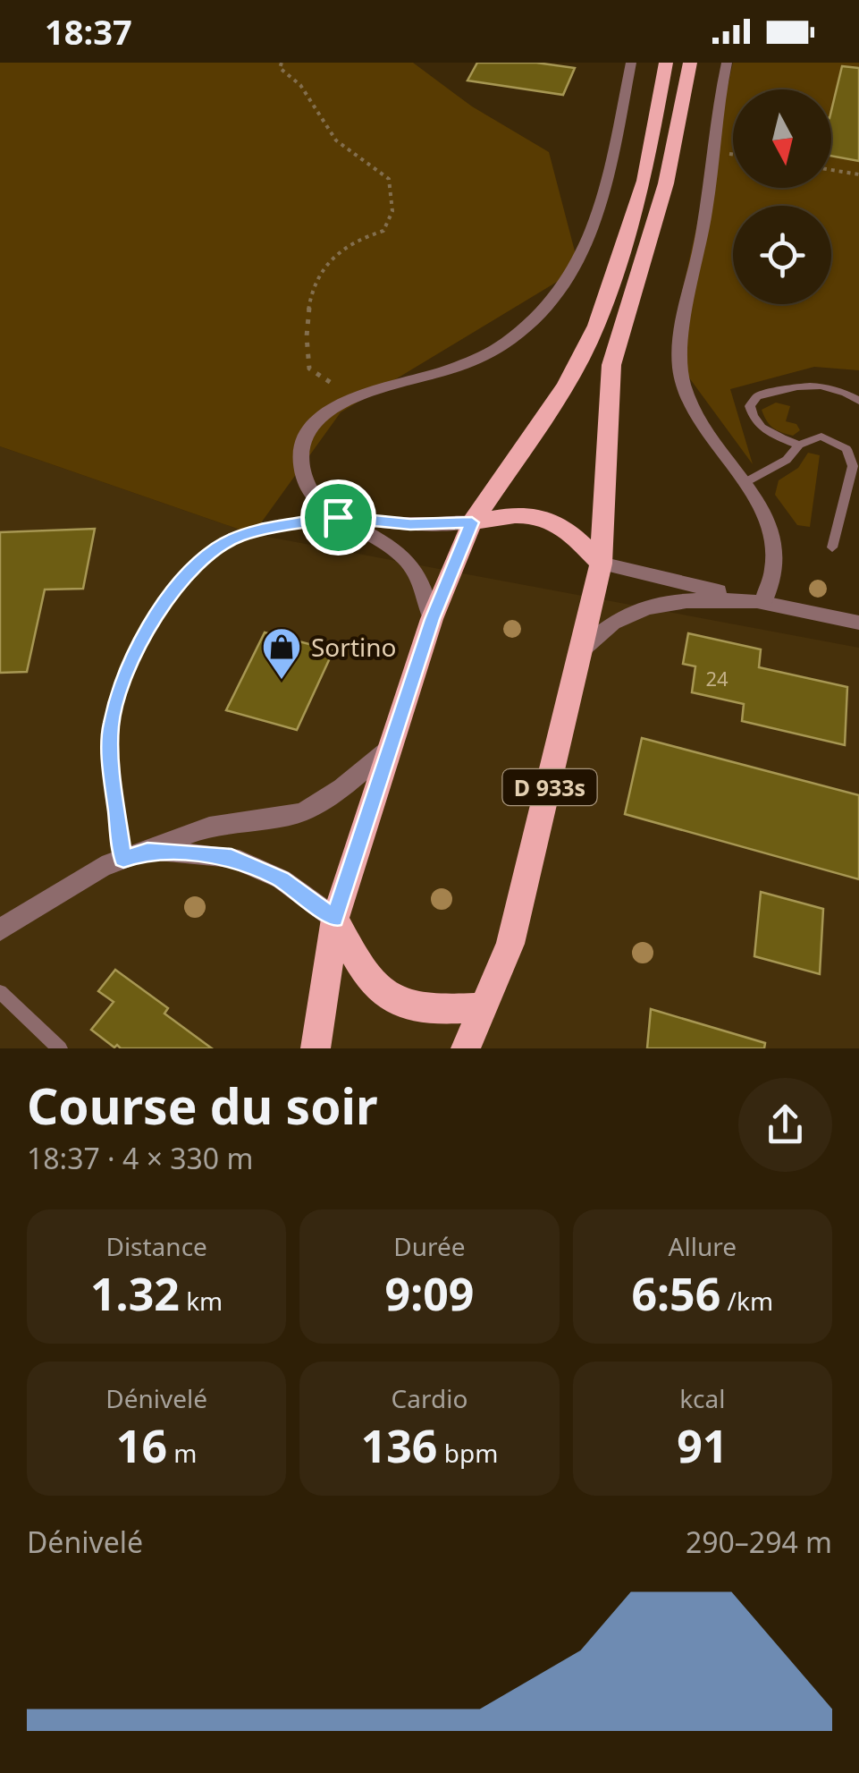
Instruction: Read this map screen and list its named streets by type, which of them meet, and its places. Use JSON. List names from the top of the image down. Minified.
{"streets":{"main road":["D 933s"]},"places":{"shop":["Sortino"]},"house_numbers":["24"],"north":"bottom","page":{"status":"18:37","heading":["Course du soir","18:37 · 4 × 330 m"],"stats":[["Distance","1.32 km"],["Durée","9:09"],["Allure","6:56 /km"],["Dénivelé","16 m"],["Cardio","136 bpm"],["kcal","91"]],"chart":["Dénivelé","290–294 m"]}}
